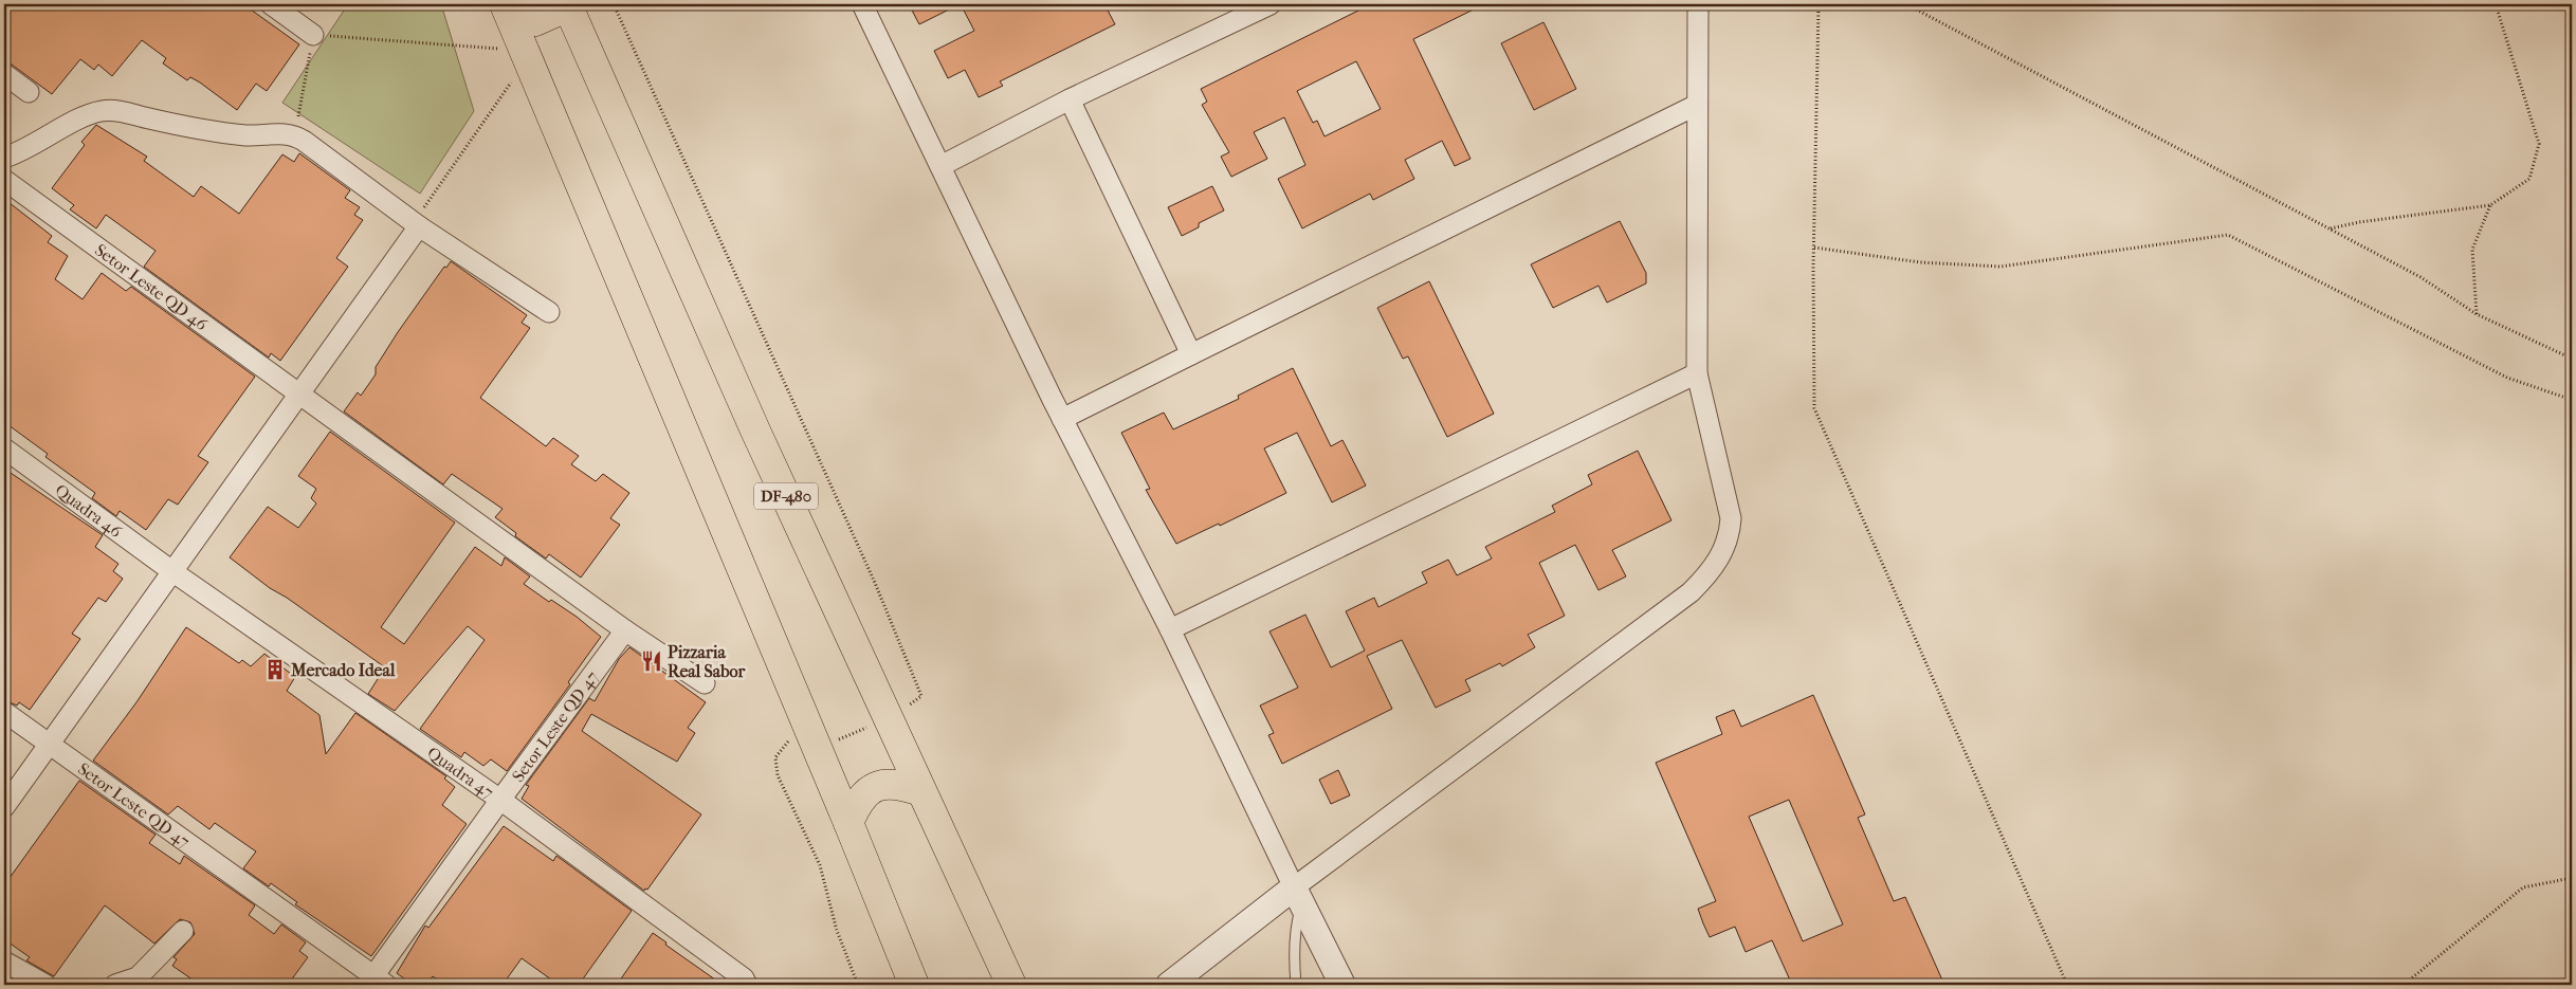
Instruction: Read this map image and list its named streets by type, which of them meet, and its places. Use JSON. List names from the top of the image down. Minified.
{"streets":{"main road":["DF-480"],"street":["Setor Leste QD 46","Quadra 46","Setor Leste QD 47","Quadra 47"]},"crossings":[["Quadra 46","Quadra 47"],["Setor Leste QD 47","Quadra 47"]],"places":{"restaurant":["Pizzaria Real Sabor"],"building":["Mercado Ideal"]}}
